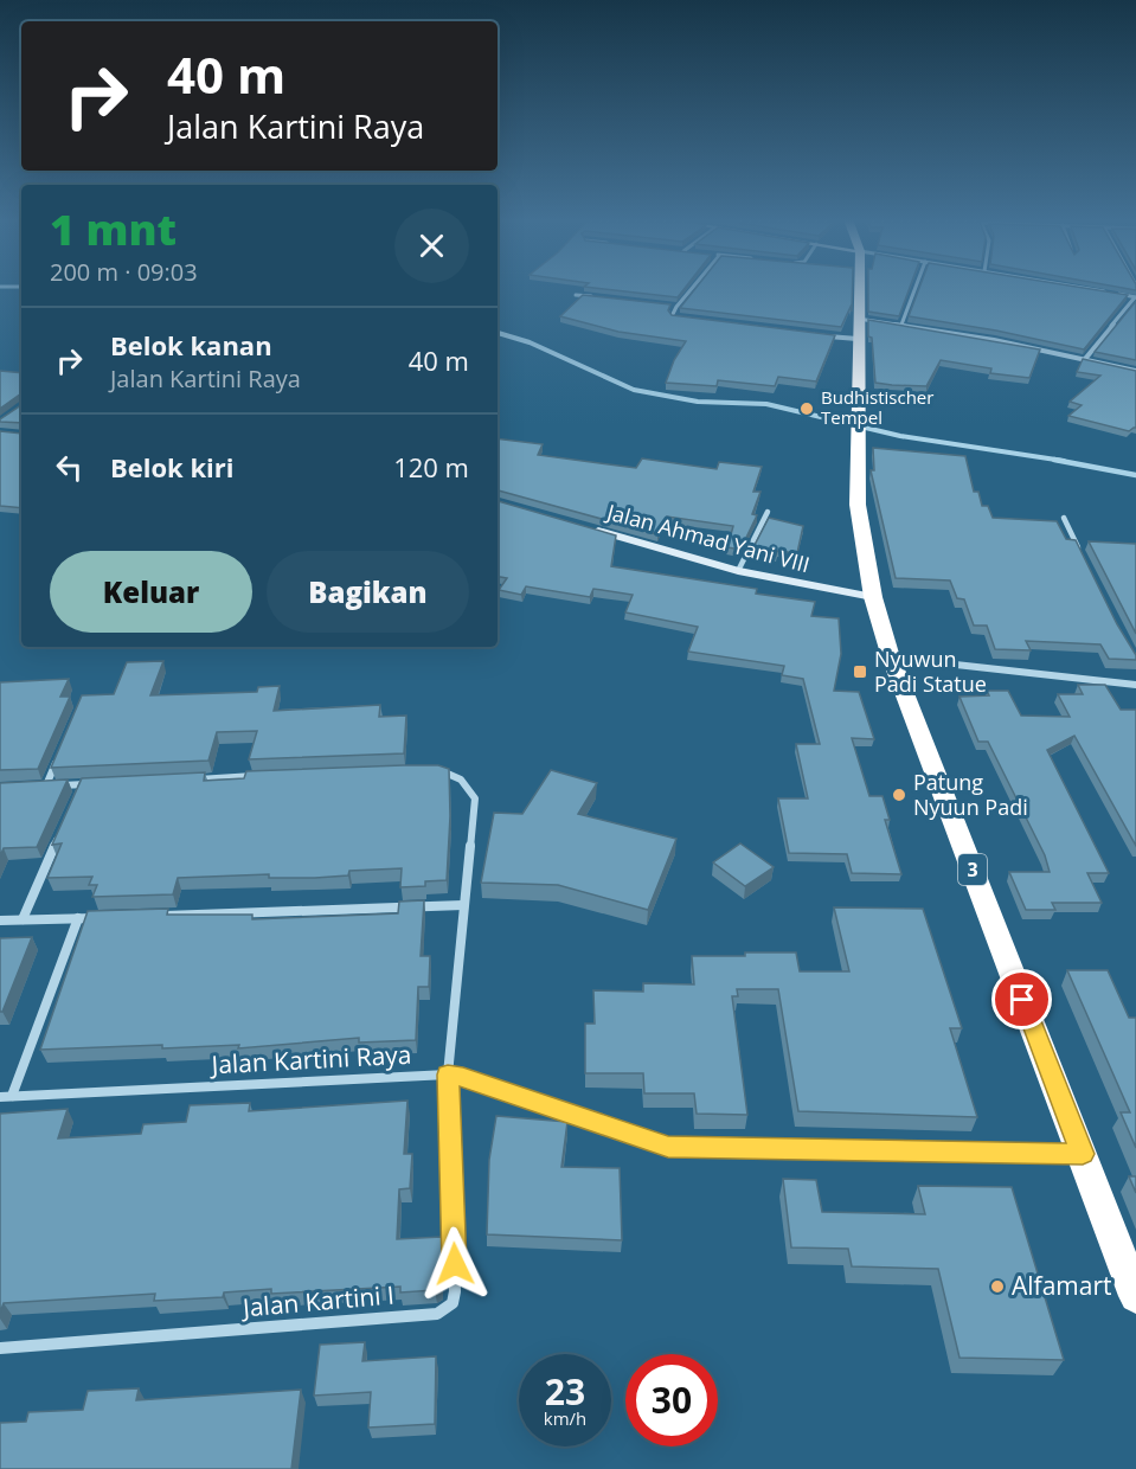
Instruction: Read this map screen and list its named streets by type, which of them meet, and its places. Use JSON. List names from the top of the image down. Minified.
{"streets":{"highway":["3"],"street":["Jalan Ahmad Yani VIII","Jalan Kartini Raya","Jalan Kartini I"]},"crossings":[["Jalan Ahmad Yani VIII","3"],["3","Jalan Kartini Raya"],["Jalan Kartini Raya","Jalan Kartini I"]],"places":{"other":["Budhistischer Tempel","Patung Nyuun Padi","Alfamart"],"transit":["Nyuwun Padi Statue"]},"page":{"turn":["40 m","Jalan Kartini Raya"],"heading":["1 mnt","200 m · 09:03"],"list":[{"name":"Belok kanan","note":"Jalan Kartini Raya","value":"40 m"},{"name":"Belok kiri","value":"120 m"}],"buttons":["Keluar","Bagikan"],"speed":"23 km/h","limit":"30"}}
